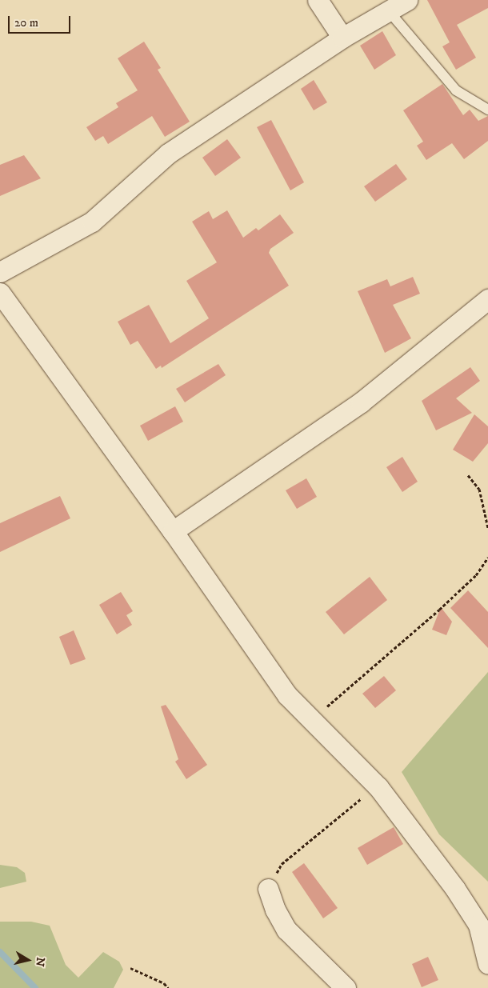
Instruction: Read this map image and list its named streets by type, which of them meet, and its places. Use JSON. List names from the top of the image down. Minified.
{"scale_bar":"20 m","north":"right"}
